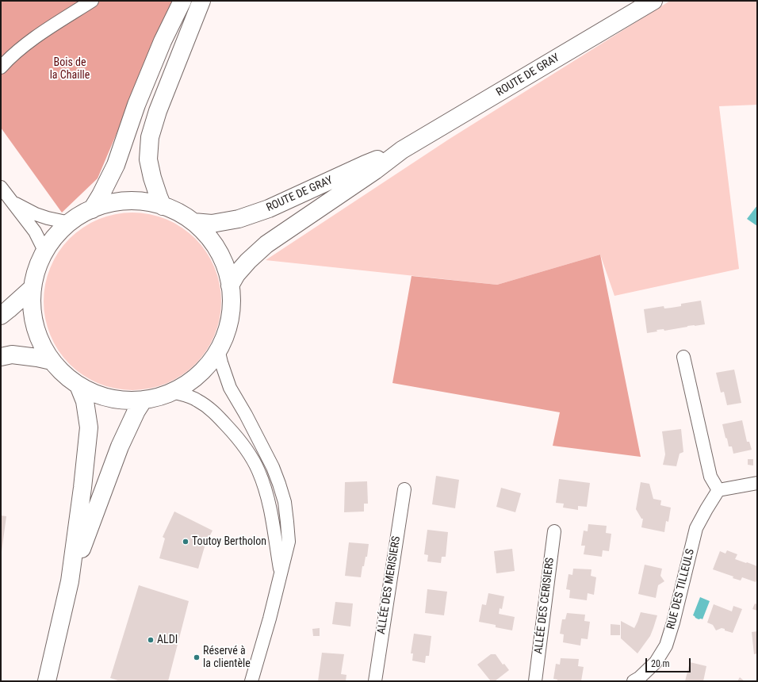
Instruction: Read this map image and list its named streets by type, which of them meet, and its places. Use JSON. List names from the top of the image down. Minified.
{"streets":{"main road":["ROUTE DE GRAY"],"street":["ALLÉE DES MERISIERS","RUE DES TILLEULS","ALLÉE DES CERISIERS"]},"parks":["Bois de la Chaille"],"places":["Toutoy Bertholon","ALDI","Réservé à la clientèle"],"scale_bar":"20 m"}
